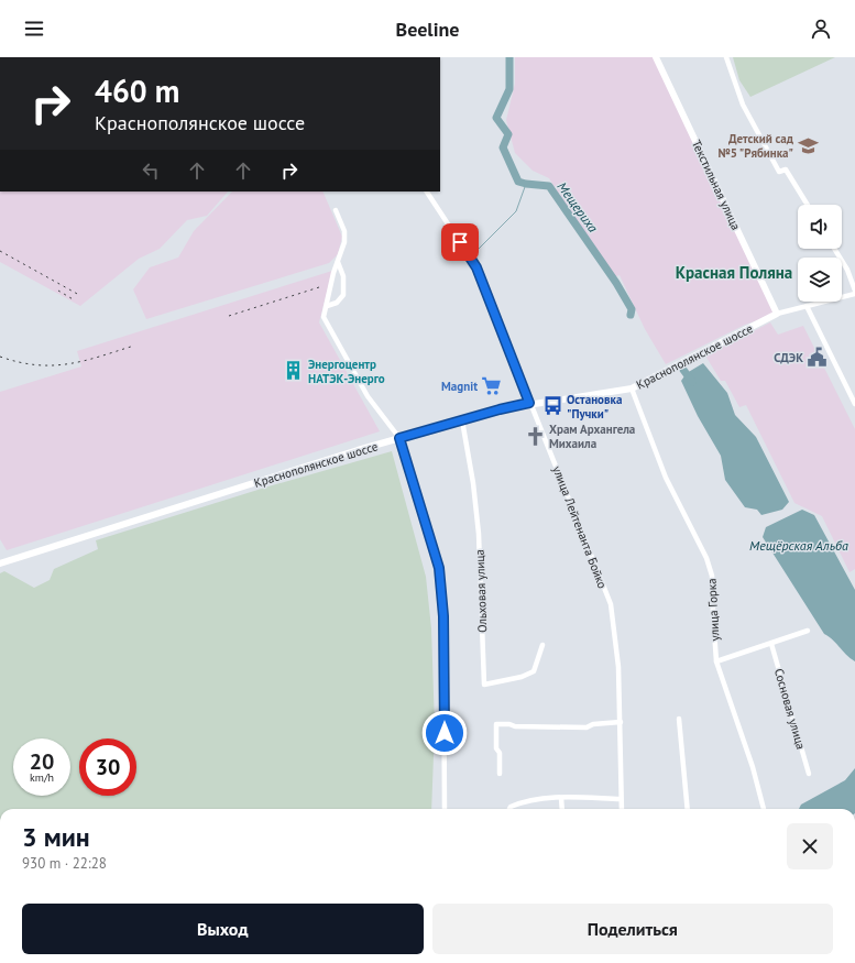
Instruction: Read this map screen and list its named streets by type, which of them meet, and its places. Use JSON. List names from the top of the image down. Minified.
{"streets":{"main road":["Текстильная улица","Краснополянское шоссе"],"street":["улица Лейтенанта Бойко","Ольховая улица","улица Горка","Сосновая улица"]},"crossings":[["Текстильная улица","Краснополянское шоссе"],["Краснополянское шоссе","улица Лейтенанта Бойко"],["Краснополянское шоссе","Ольховая улица"],["Краснополянское шоссе","улица Горка"]],"districts":["Красная Поляна"],"water":["Мещериха","Мещёрская Альба"],"places":{"school or university":["Детский сад №5 \"Рябинка\""],"public building":["СДЭК"],"building":["Энергоцентр НАТЭК-Энерго"],"supermarket":["Magnit"],"bus stop":["Остановка \"Пучки\""],"church":["Храм Архангела Михаила"]},"page":{"header":"Beeline","turn":["460 m","Краснополянское шоссе"],"speed":"20 km/h","limit":"30","heading":["3 мин","930 m · 22:28"],"buttons":["Выход","Поделиться"]}}
